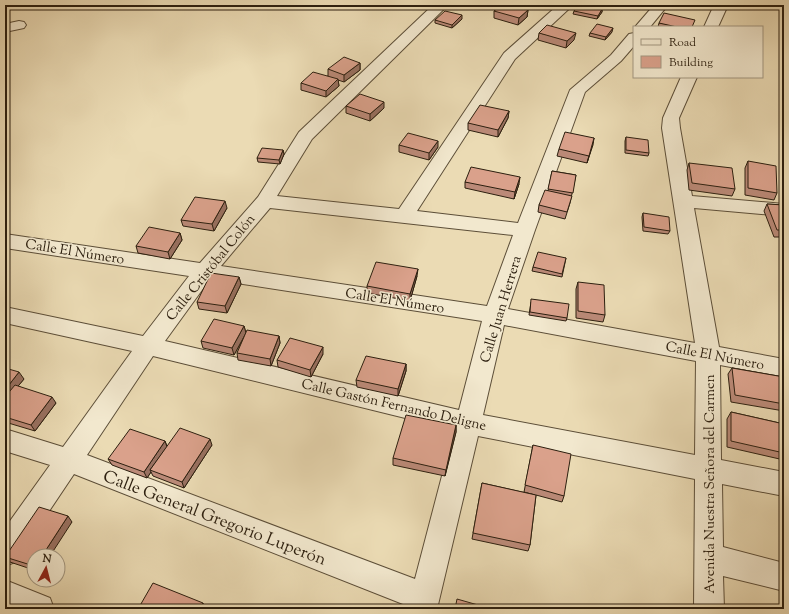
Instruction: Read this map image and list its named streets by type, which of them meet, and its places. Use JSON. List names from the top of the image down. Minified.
{"streets":{"street":["Calle El Número","Calle Cristóbal Colón","Calle Juan Herrera","Calle Gastón Fernando Deligne","Avenida Nuestra Señora del Carmen","Calle General Gregorio Luperón"]},"crossings":[["Calle El Número","Calle Cristóbal Colón"],["Calle El Número","Calle Juan Herrera"],["Calle El Número","Avenida Nuestra Señora del Carmen"],["Calle Cristóbal Colón","Calle Gastón Fernando Deligne"],["Calle Cristóbal Colón","Calle General Gregorio Luperón"],["Calle Juan Herrera","Calle Gastón Fernando Deligne"],["Calle Juan Herrera","Calle General Gregorio Luperón"],["Calle Gastón Fernando Deligne","Avenida Nuestra Señora del Carmen"]],"legend":["Road","Building"],"north":"top"}
